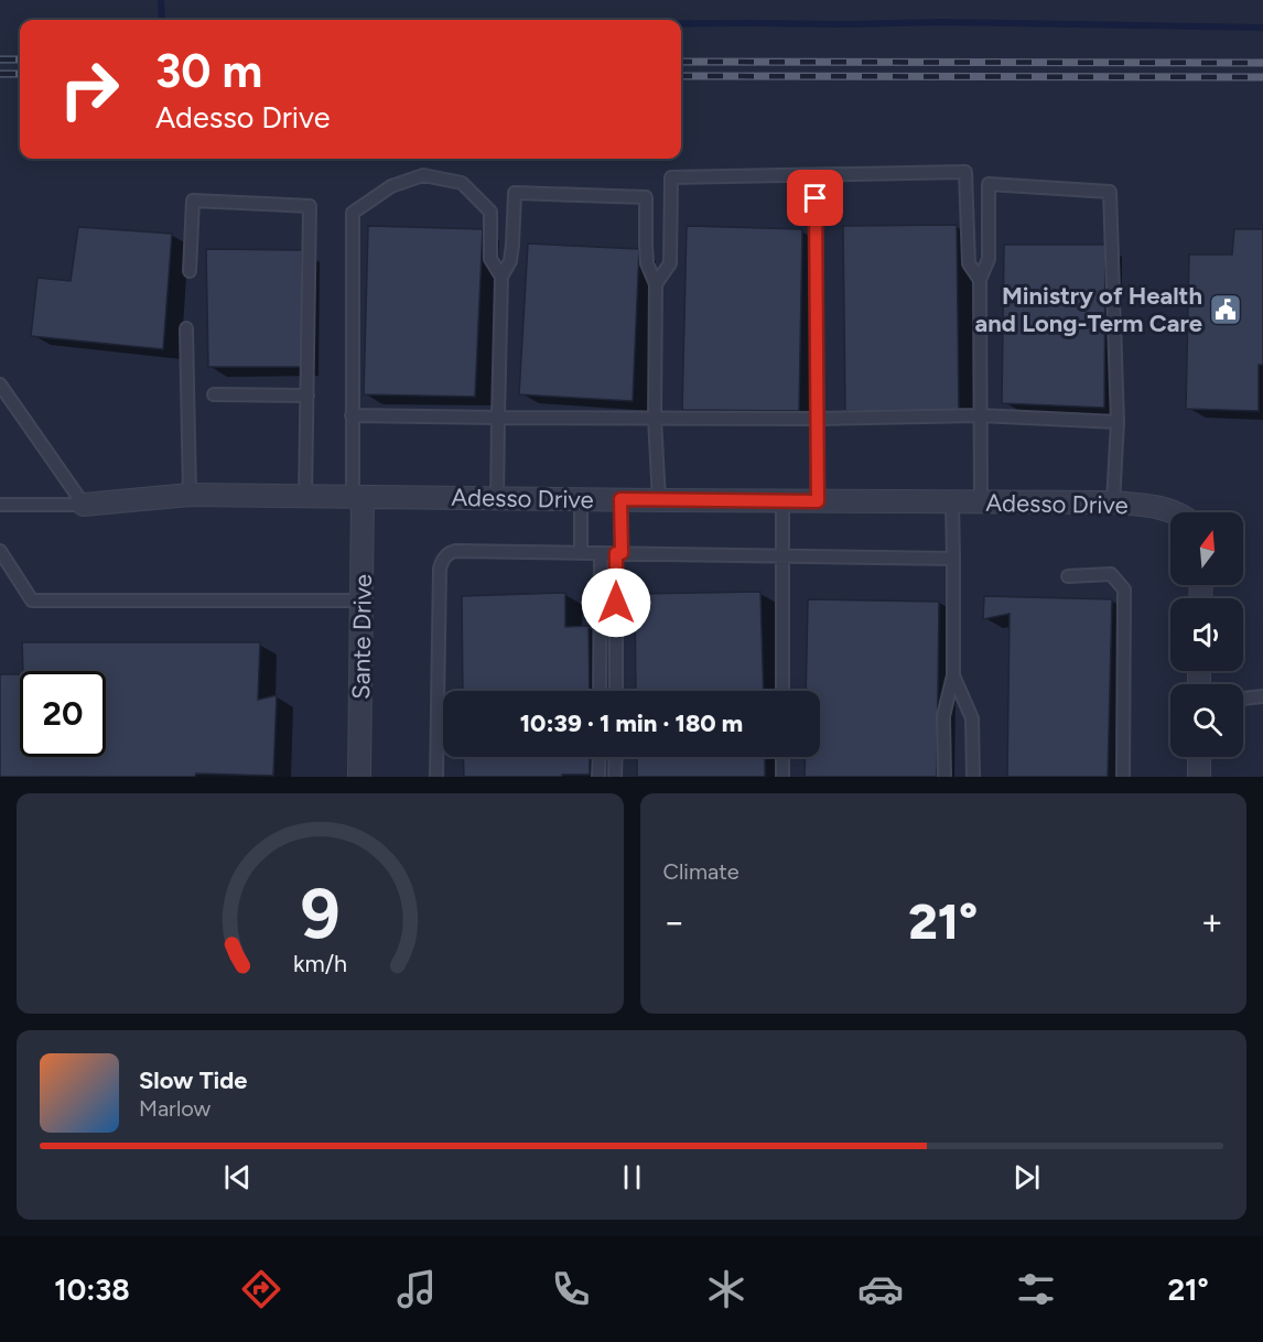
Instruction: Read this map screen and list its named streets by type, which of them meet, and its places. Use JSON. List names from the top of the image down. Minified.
{"streets":{"street":["Adesso Drive","Sante Drive"]},"crossings":[["Adesso Drive","Sante Drive"]],"places":{"public building":["Ministry of Health and Long-Term Care"]},"north":"top","page":{"turn":["30 m","Adesso Drive"],"limit":"20","trip":"10:39 · 1 min · 180 m","tile":"Climate","heat":["−","21°","+"],"song":["Slow Tide","Marlow"],"tabs":["10:38","21°"],"gauge":["9","km/h"]}}
